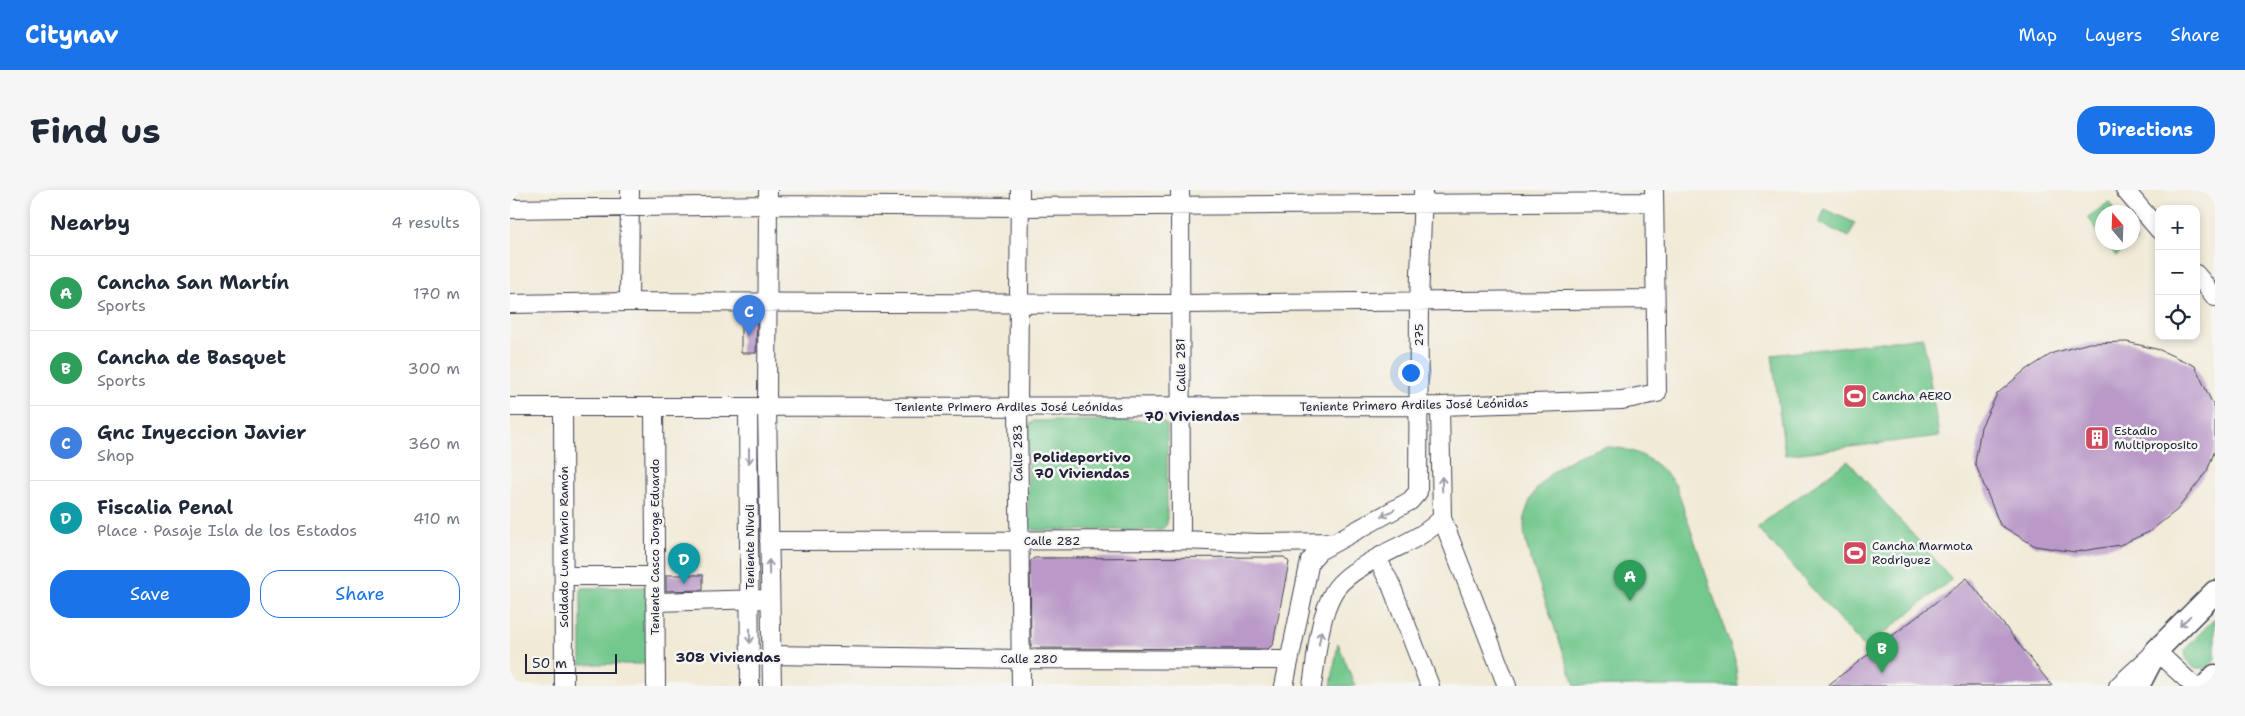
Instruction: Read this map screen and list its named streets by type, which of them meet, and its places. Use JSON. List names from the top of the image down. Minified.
{"streets":{"street":["275","Calle 281","Teniente Primero Ardiles José Leónidas","Calle 283","Calle 282","Soldado Luna Mario Ramón","Teniente Casco Jorge Eduardo","Teniente Nivoli","Calle 280"]},"crossings":[["275","Teniente Primero Ardiles José Leónidas"],["275","Calle 282"],["Calle 281","Teniente Primero Ardiles José Leónidas"],["Calle 281","Calle 282"],["Teniente Primero Ardiles José Leónidas","Calle 283"],["Teniente Primero Ardiles José Leónidas","Soldado Luna Mario Ramón"],["Teniente Primero Ardiles José Leónidas","Teniente Casco Jorge Eduardo"],["Teniente Primero Ardiles José Leónidas","Teniente Nivoli"],["Calle 283","Calle 282"],["Calle 283","Calle 280"],["Calle 282","Teniente Nivoli"],["Teniente Nivoli","Calle 280"]],"one_way":["275"],"districts":["70 Viviendas","Polideportivo 70 Viviendas","308 Viviendas"],"places":{"sports":["Cancha AERO","Cancha Marmota Rodriguez"],"building":["Estadio Multiproposito"]},"scale_bar":"50 m","north":"top","page":{"header":"Citynav","nav":["Map","Layers","Share"],"buttons":["Directions",["Save","Share"]],"title":"Find us","heading":["Nearby","4 results"],"map_buttons":["+","−"],"list":[{"mark":"A","name":"Cancha San Martín","note":"Sports","value":"170 m"},{"mark":"B","name":"Cancha de Basquet","note":"Sports","value":"300 m"},{"mark":"C","name":"Gnc Inyeccion Javier","note":"Shop","value":"360 m"},{"mark":"D","name":"Fiscalia Penal","note":"Place · Pasaje Isla de los Estados","value":"410 m"}],"pins":["C","D","A","B"],"scale":"50 m"}}
